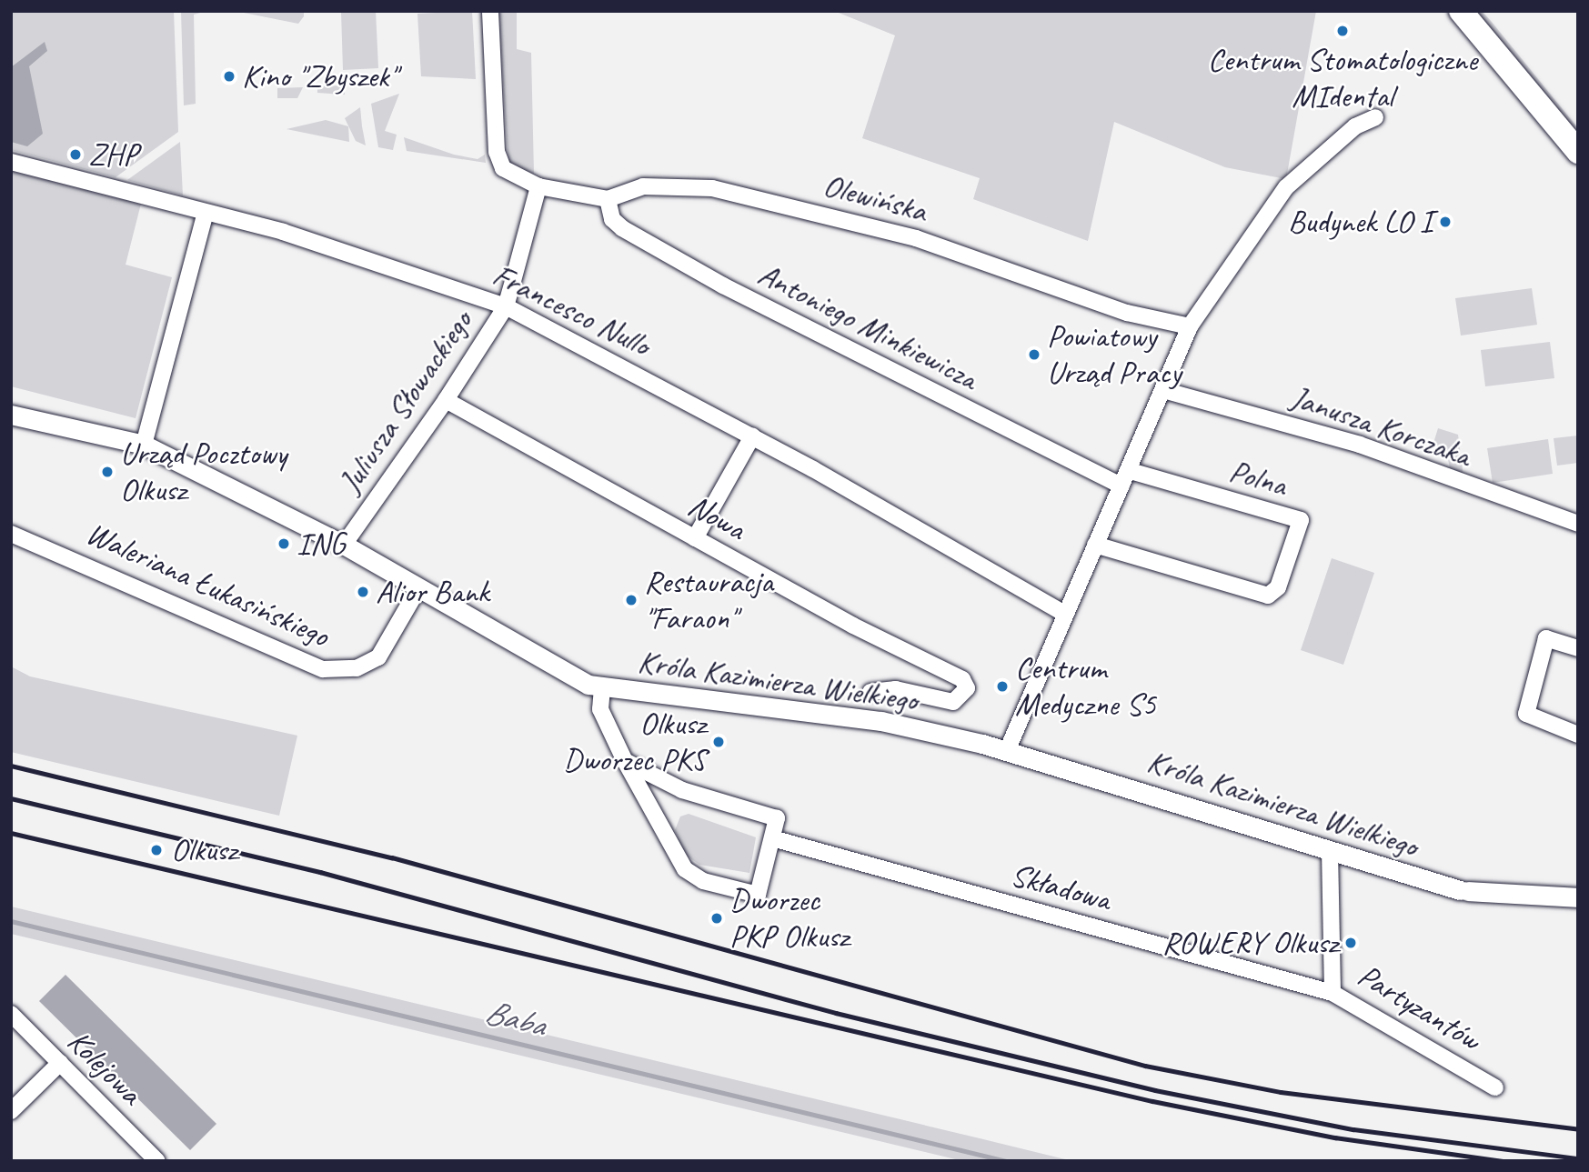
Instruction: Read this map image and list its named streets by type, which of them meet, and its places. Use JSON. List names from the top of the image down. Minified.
{"streets":{"street":["Olewińska","Francesco Nullo","Antoniego Minkiewicza","Juliusza Słowackiego","Janusza Korczaka","Polna","Nowa","Waleriana Łukasińskiego","Króla Kazimierza Wielkiego","Składowa","Partyzantów","Kolejowa"]},"crossings":[["Olewińska","Antoniego Minkiewicza"],["Francesco Nullo","Juliusza Słowackiego"],["Juliusza Słowackiego","Nowa"],["Juliusza Słowackiego","Króla Kazimierza Wielkiego"],["Waleriana Łukasińskiego","Króla Kazimierza Wielkiego"],["Króla Kazimierza Wielkiego","Partyzantów"],["Składowa","Partyzantów"]],"water":["Baba"],"places":["Centrum Stomatologiczne MIdental","Kino \"Zbyszek\"","ZHP","Budynek LO I","Powiatowy Urząd Pracy","Urząd Pocztowy Olkusz","ING","Alior Bank","Restauracja \"Faraon\"","Centrum Medyczne S5","Olkusz Dworzec PKS","Olkusz","Dworzec PKP Olkusz","ROWERY Olkusz"]}
